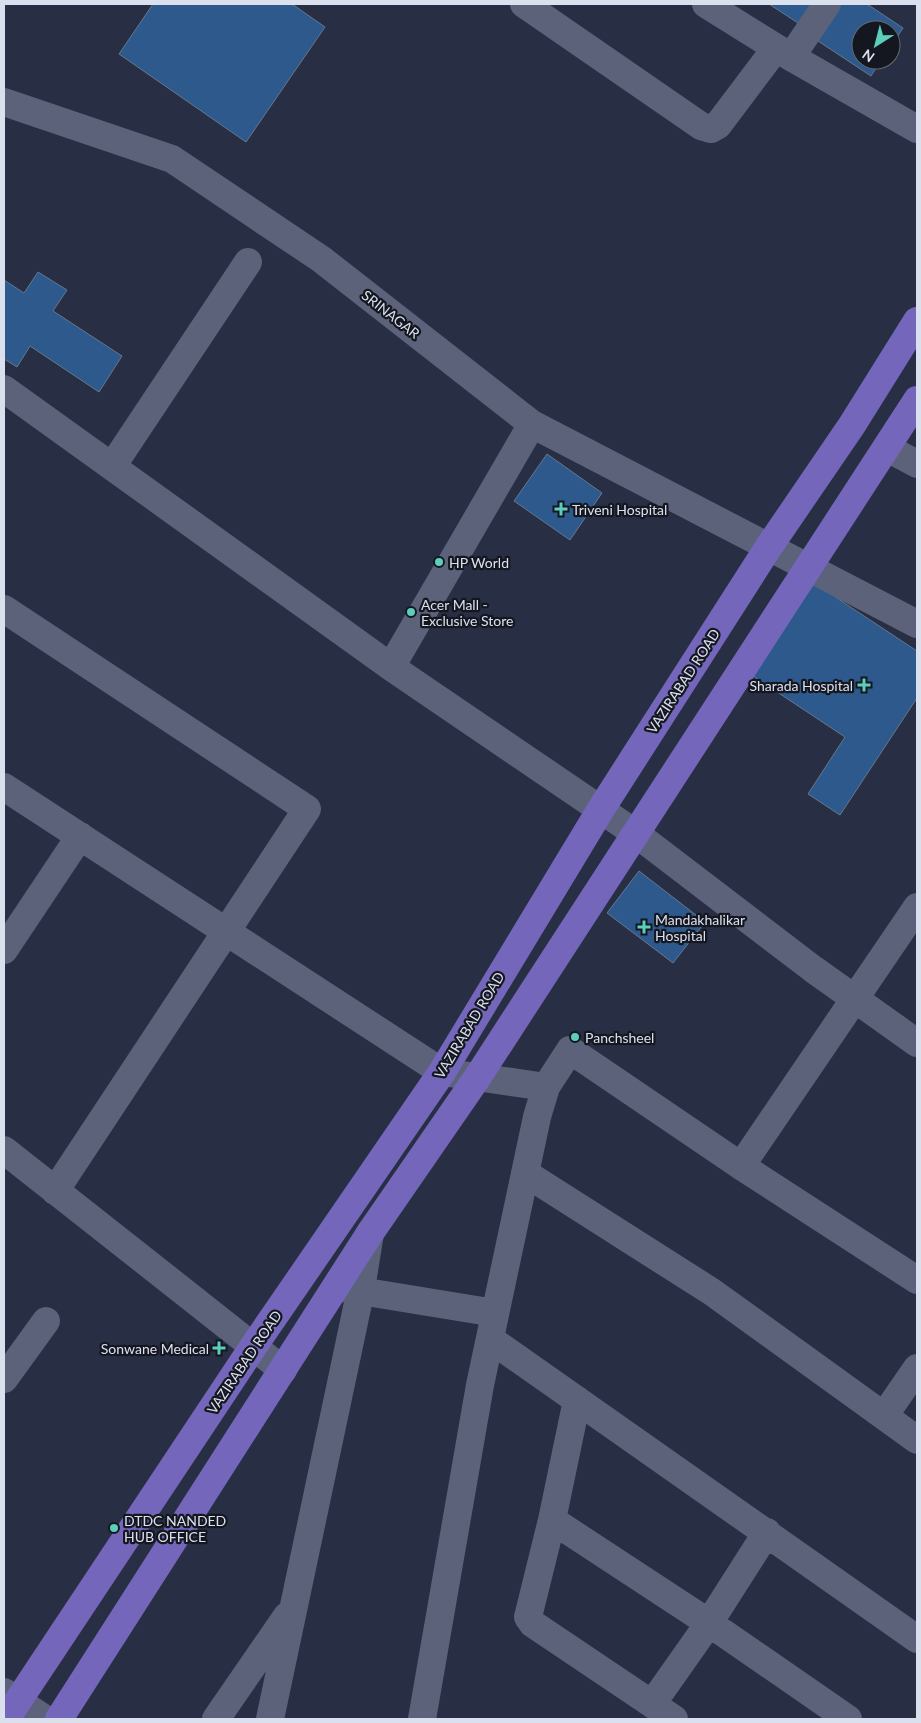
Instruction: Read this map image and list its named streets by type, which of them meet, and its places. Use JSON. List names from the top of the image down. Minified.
{"streets":{"main road":["VAZIRABAD ROAD"],"street":["SRINAGAR"]},"crossings":[["SRINAGAR","VAZIRABAD ROAD"]],"places":{"health":["Triveni Hospital","Sharada Hospital","Mandakhalikar Hospital","Sonwane Medical"],"other":["HP World","Acer Mall - Exclusive Store","Panchsheel","DTDC NANDED HUB OFFICE"]},"north":"bottom left"}
